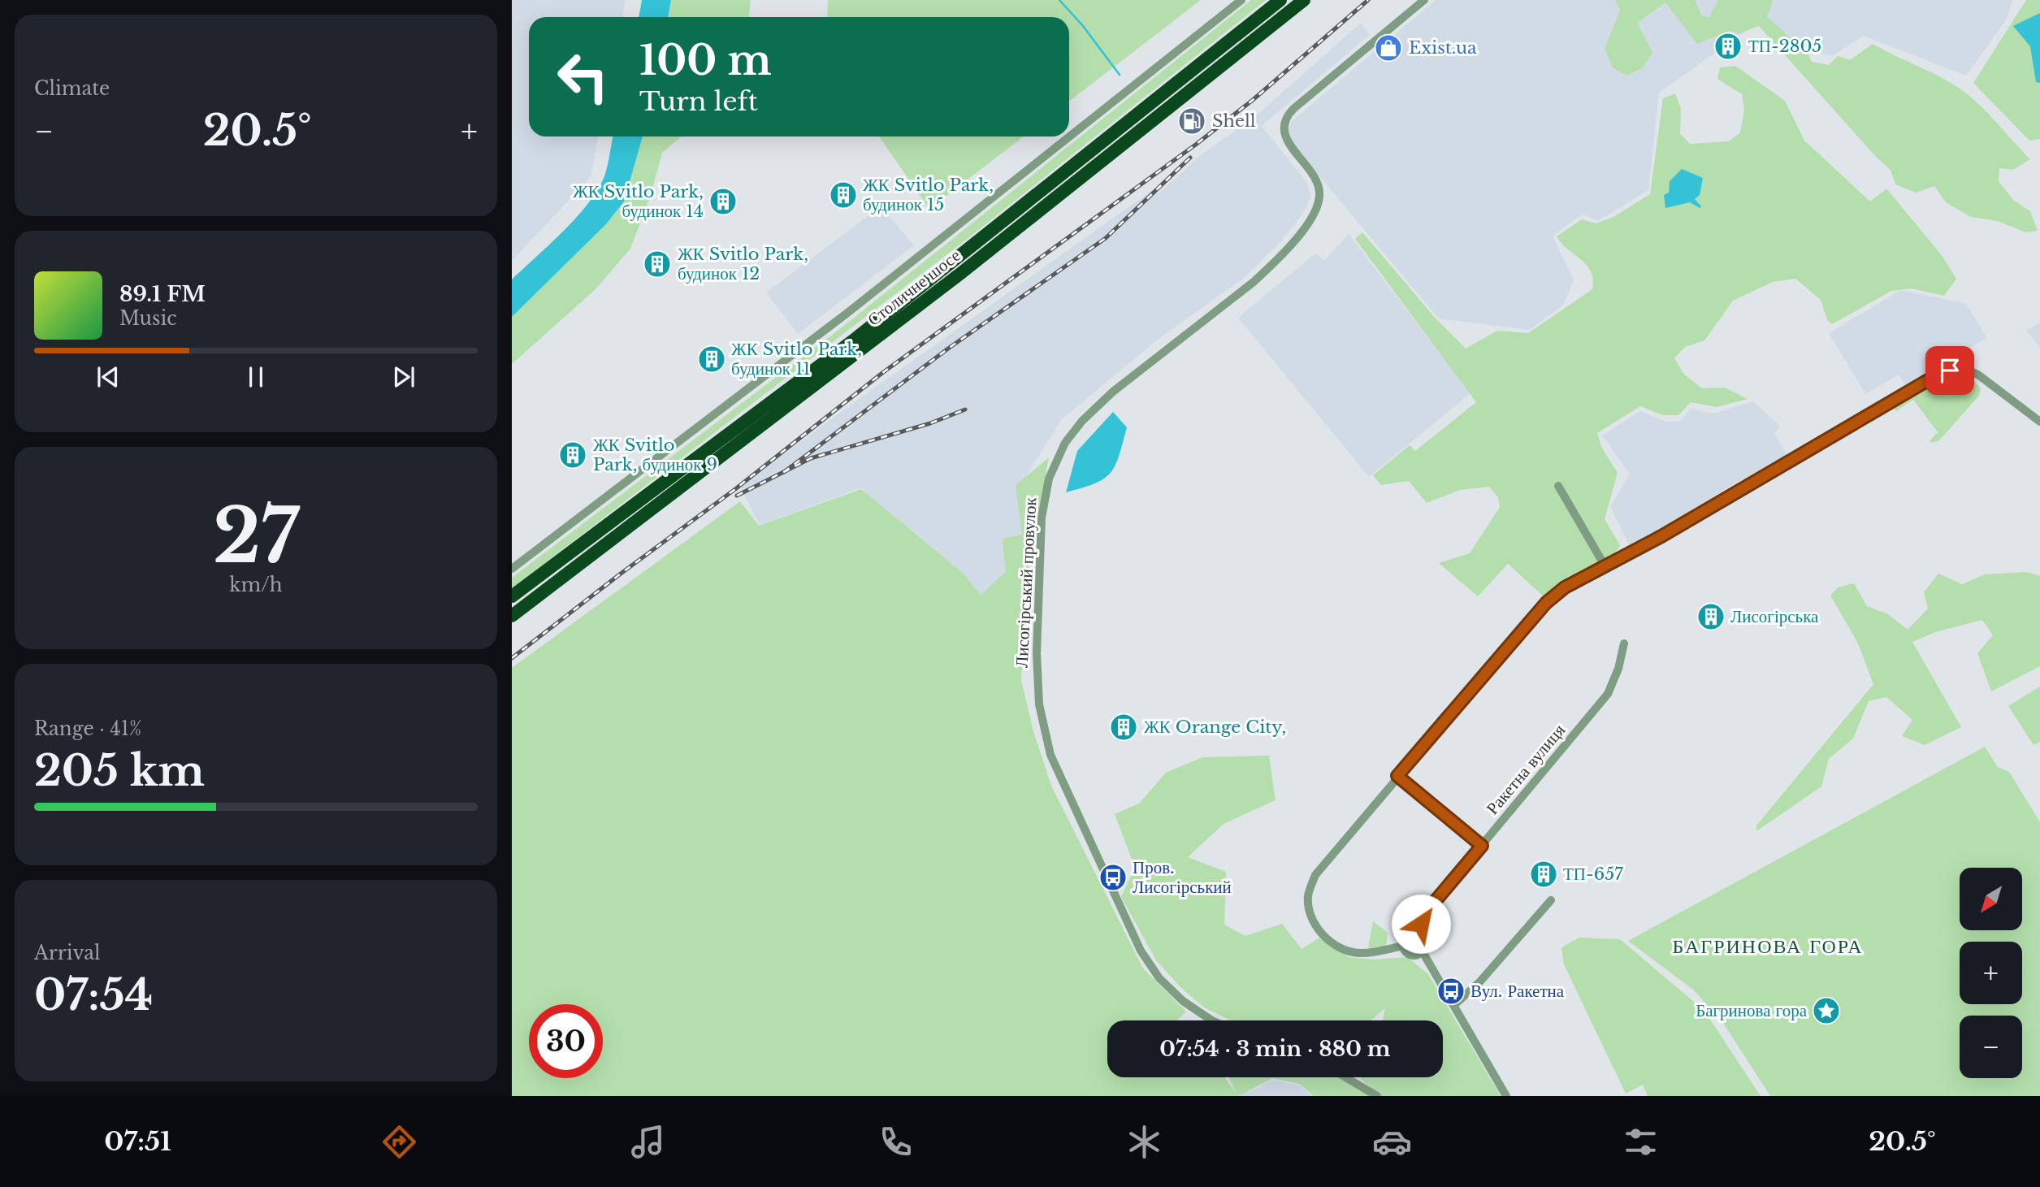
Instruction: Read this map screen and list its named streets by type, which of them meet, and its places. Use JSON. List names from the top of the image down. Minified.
{"streets":{"highway":["Столичне шосе"],"street":["Лисогірський провулок","Ракетна вулиця"]},"districts":["БАГРИНОВА ГОРА"],"places":{"building":["ТП-2805","ЖК Svitlo Park, будинок 15","ЖК Svitlo Park, будинок 14","ЖК Svitlo Park, будинок 12","ЖК Svitlo Park, будинок 11","ЖК Svitlo Park, будинок 9","Лисогірська","ЖК Orange City,","ТП-657"],"shop":["Exist.ua"],"fuel station":["Shell"],"bus stop":["Пров. Лисогірський","Вул. Ракетна"],"place":["Багринова гора"]},"north":"bottom left","page":{"tile":["Climate",["27","km/h"],["Range · 41%","205 km"],["Arrival","07:54"]],"turn":["100 m","Turn left"],"heat":["−","20.5°","+"],"song":["89.1 FM","Music"],"map_buttons":["+","−"],"limit":"30","trip":"07:54 · 3 min · 880 m","tabs":["07:51","20.5°"]}}
